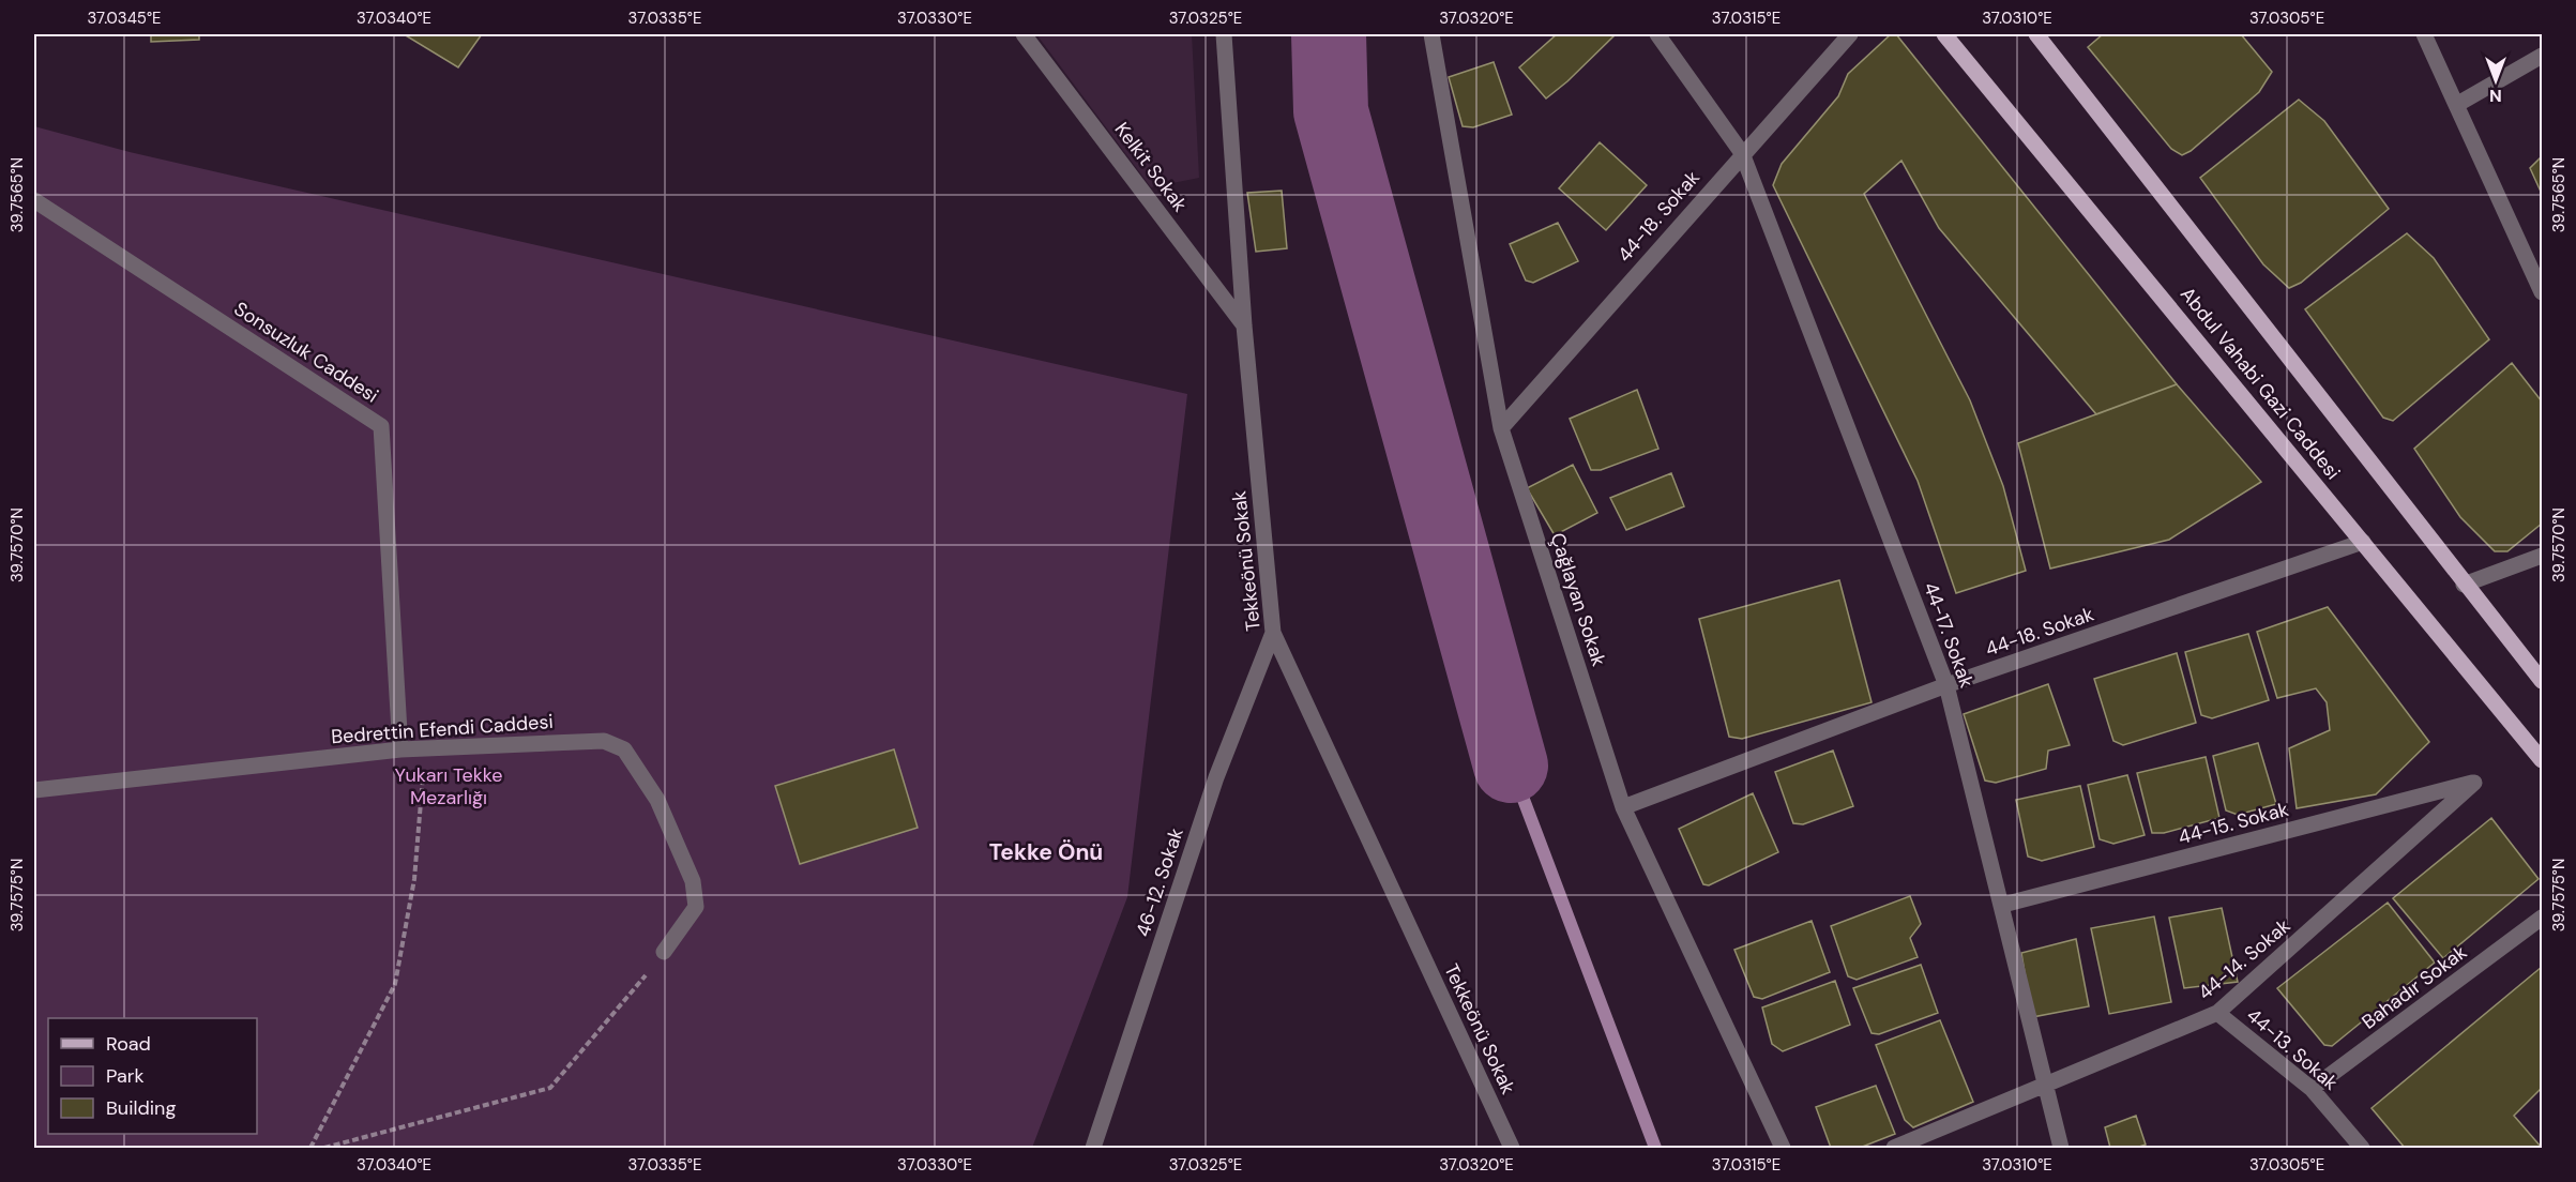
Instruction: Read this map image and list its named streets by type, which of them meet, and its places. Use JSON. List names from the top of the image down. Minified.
{"streets":{"main road":["Abdul Vahabi Gazi Caddesi"],"street":["Kelkit Sokak","44-18. Sokak","Sonsuzluk Caddesi","Tekkeönü Sokak","Çağlayan Sokak","44-17. Sokak","Bedrettin Efendi Caddesi","44-15. Sokak","46-12. Sokak","44-14. Sokak","Bahadır Sokak","44-13. Sokak"]},"crossings":[["Kelkit Sokak","Tekkeönü Sokak"],["44-18. Sokak","Abdul Vahabi Gazi Caddesi"],["44-18. Sokak","Çağlayan Sokak"],["44-18. Sokak","44-17. Sokak"],["Sonsuzluk Caddesi","Bedrettin Efendi Caddesi"],["Tekkeönü Sokak","46-12. Sokak"],["44-17. Sokak","44-15. Sokak"],["44-17. Sokak","44-14. Sokak"],["44-15. Sokak","44-14. Sokak"],["44-14. Sokak","44-13. Sokak"],["Bahadır Sokak","44-13. Sokak"]],"districts":["Tekke Önü"],"parks":["Yukarı Tekke Mezarlığı"],"legend":["Road","Park","Building"],"north":"bottom","coordinates":["37.0345°E","37.0340°E","37.0335°E","37.0330°E","37.0325°E","37.0320°E","37.0315°E","37.0310°E","37.0305°E","39.7565°N","39.7570°N","39.7575°N"]}
